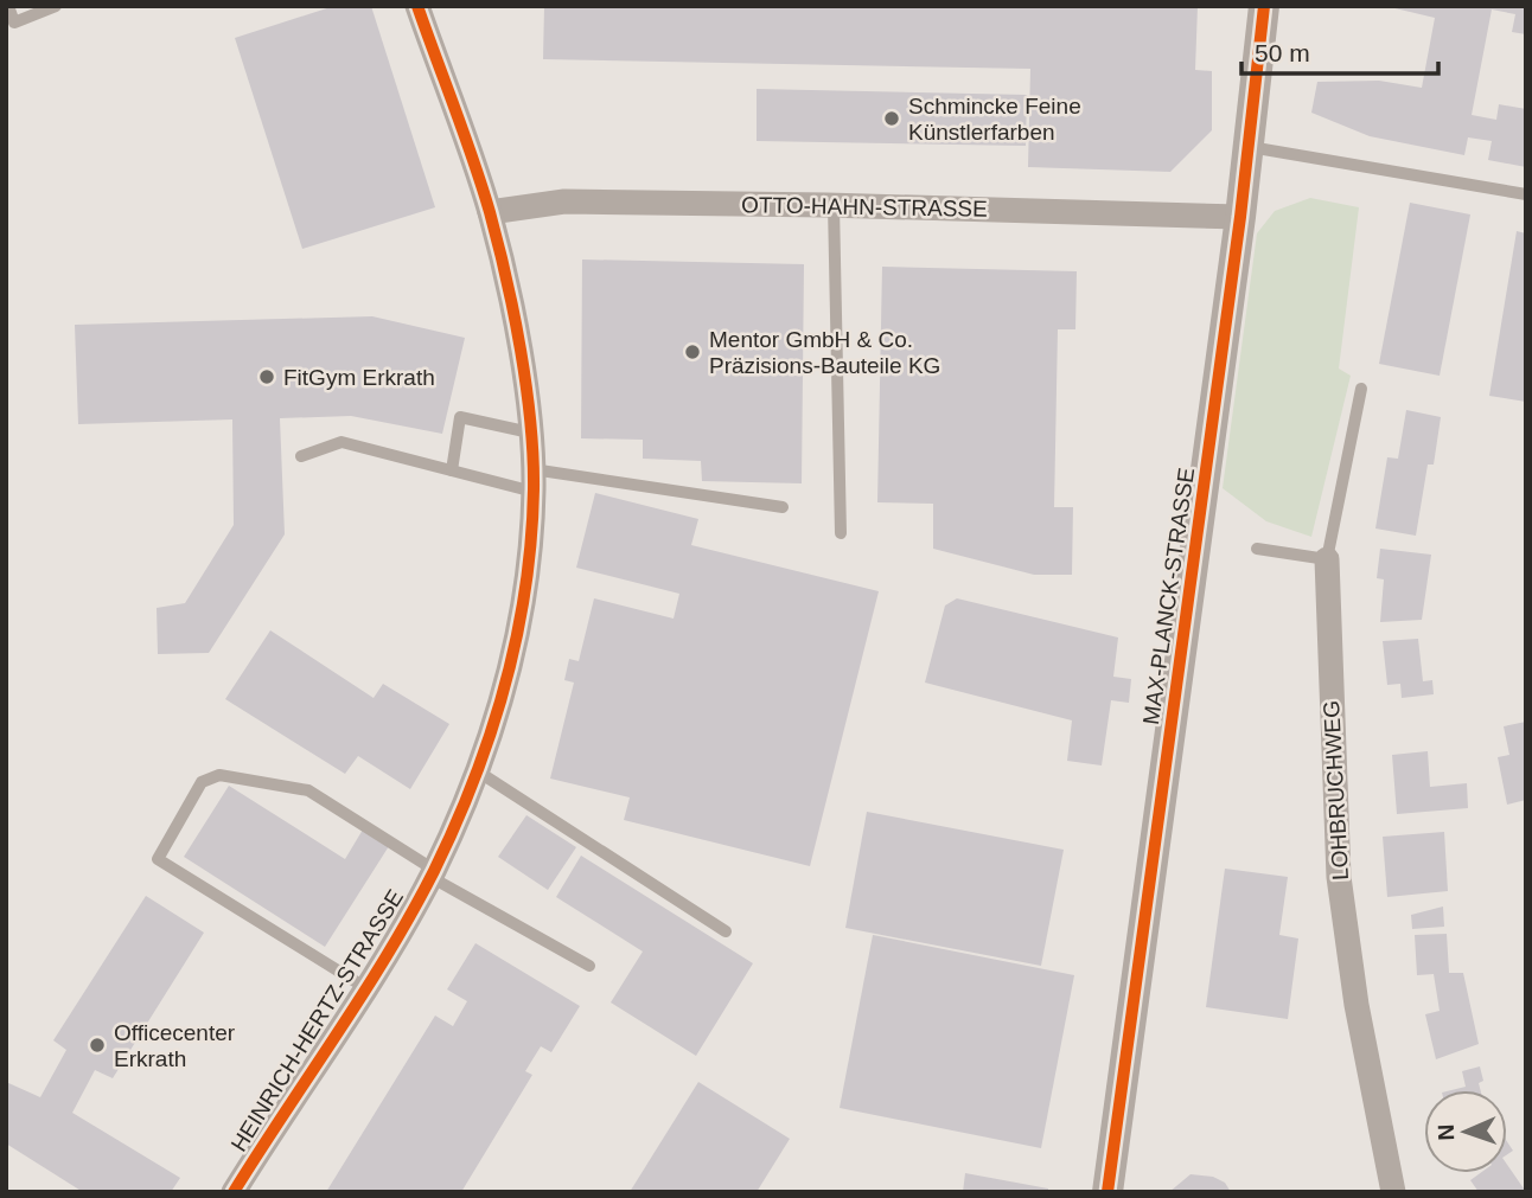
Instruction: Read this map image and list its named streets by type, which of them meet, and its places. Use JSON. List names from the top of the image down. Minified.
{"streets":{"street":["OTTO-HAHN-STRASSE","MAX-PLANCK-STRASSE","LOHBRUCHWEG","HEINRICH-HERTZ-STRASSE"]},"crossings":[["OTTO-HAHN-STRASSE","MAX-PLANCK-STRASSE"],["OTTO-HAHN-STRASSE","HEINRICH-HERTZ-STRASSE"]],"places":["Schmincke Feine Künstlerfarben","Mentor GmbH & Co. Präzisions-Bauteile KG","FitGym Erkrath","Officecenter Erkrath"],"scale_bar":"50 m","north":"left"}
